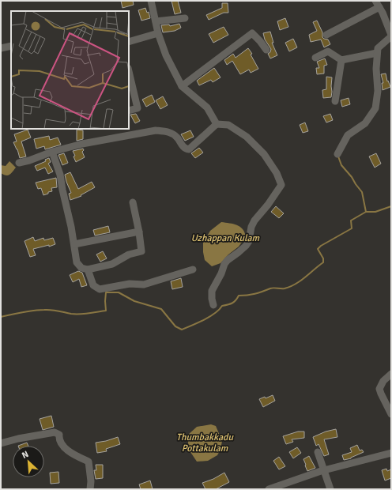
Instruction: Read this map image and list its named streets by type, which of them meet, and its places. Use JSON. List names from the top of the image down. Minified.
{"water":["Uzhappan Kulam","Thumbakkadu Pottakulam"],"north":"top left"}
